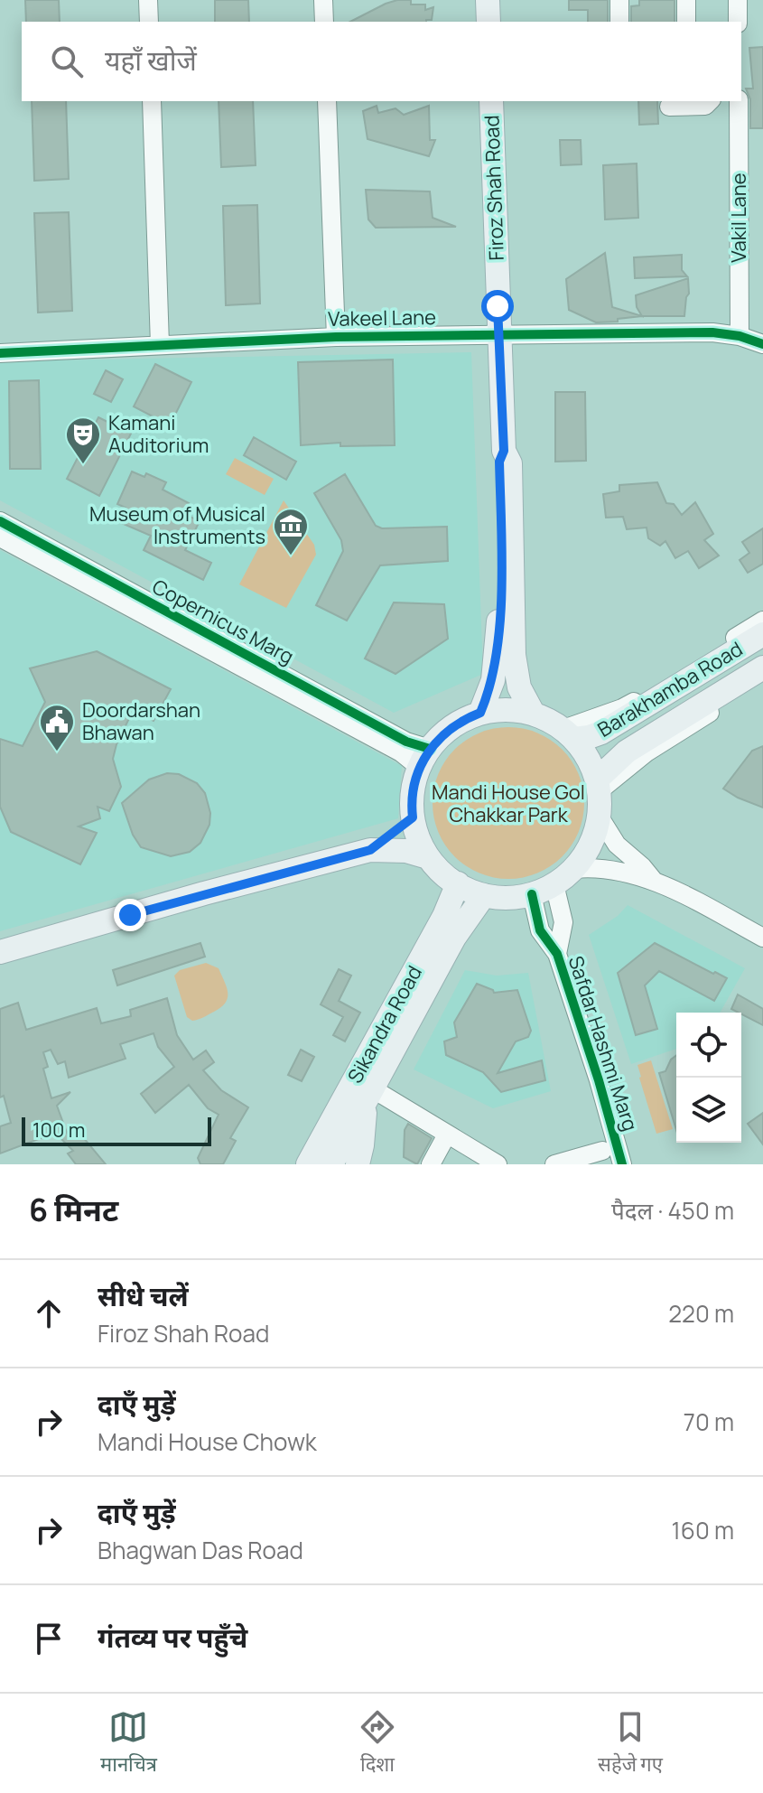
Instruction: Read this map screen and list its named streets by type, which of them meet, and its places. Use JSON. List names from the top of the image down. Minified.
{"streets":{"main road":["Firoz Shah Road","Barakhamba Road","Sikandra Road"],"street":["Vakil Lane","Vakeel Lane","Copernicus Marg","Safdar Hashmi Marg"]},"crossings":[["Firoz Shah Road","Vakeel Lane"],["Firoz Shah Road","Copernicus Marg"],["Firoz Shah Road","Barakhamba Road"],["Firoz Shah Road","Sikandra Road"],["Firoz Shah Road","Safdar Hashmi Marg"],["Vakil Lane","Vakeel Lane"],["Copernicus Marg","Barakhamba Road"],["Copernicus Marg","Sikandra Road"],["Copernicus Marg","Safdar Hashmi Marg"],["Barakhamba Road","Sikandra Road"],["Barakhamba Road","Safdar Hashmi Marg"],["Sikandra Road","Safdar Hashmi Marg"]],"parks":["Mandi House Gol Chakkar Park"],"places":{"theatre":["Kamani Auditorium"],"museum":["Museum of Musical Instruments"],"public building":["Doordarshan Bhawan"]},"scale_bar":"100 m","page":{"search":"यहाँ खोजें","scale":"100 m","heading":["6 मिनट","पैदल · 450 m"],"list":[["सीधे चलें","Firoz Shah Road","220 m"],["दाएँ मुड़ें","Mandi House Chowk","70 m"],["दाएँ मुड़ें","Bhagwan Das Road","160 m"],"गंतव्य पर पहुँचे"],"nav":["मानचित्र","दिशा","सहेजे गए"]}}
